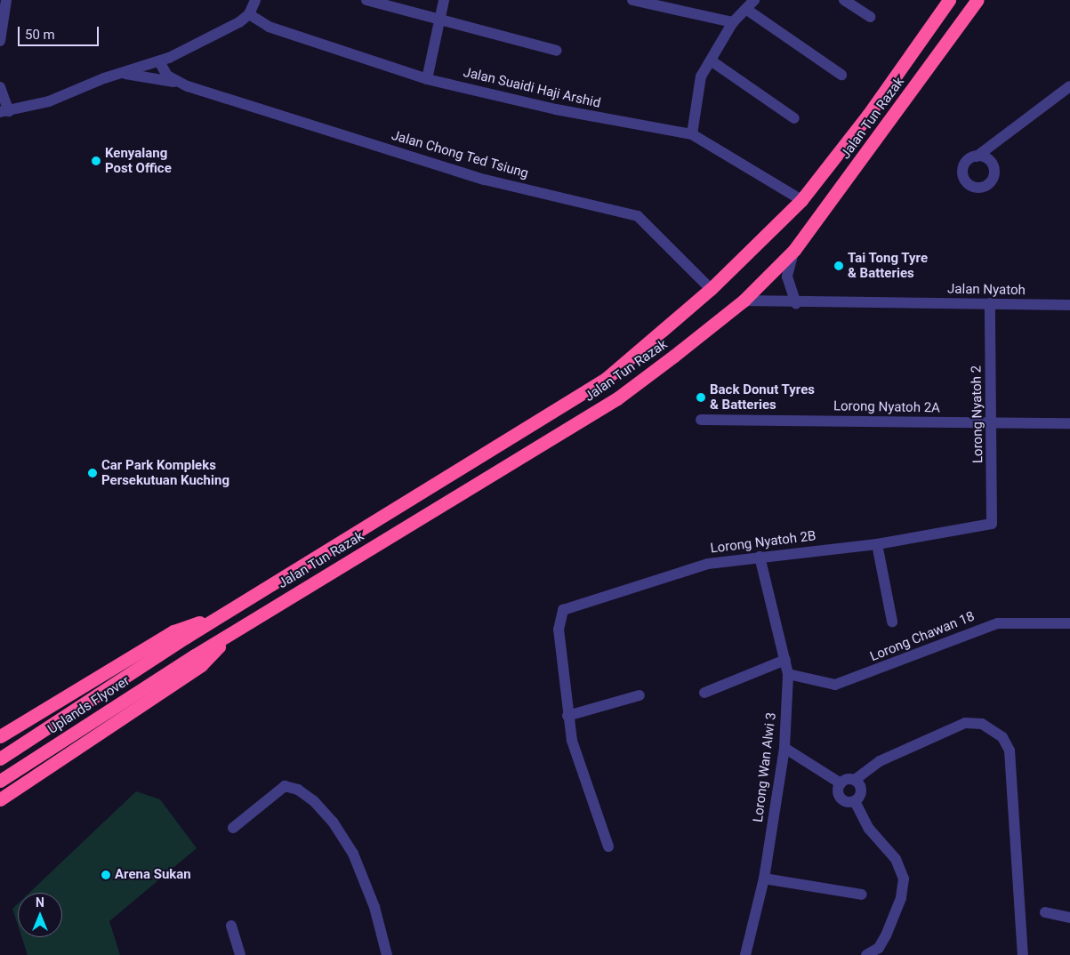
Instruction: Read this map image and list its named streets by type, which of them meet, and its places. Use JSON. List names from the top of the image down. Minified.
{"streets":{"highway":["Jalan Tun Razak","Uplands Flyover"],"street":["Jalan Suaidi Haji Arshid","Jalan Chong Ted Tsiung","Jalan Nyatoh","Lorong Nyatoh 2A","Lorong Nyatoh 2","Lorong Nyatoh 2B","Lorong Chawan 18","Lorong Wan Alwi 3"]},"crossings":[["Jalan Suaidi Haji Arshid","Jalan Tun Razak"],["Jalan Tun Razak","Jalan Chong Ted Tsiung"],["Jalan Tun Razak","Jalan Nyatoh"],["Jalan Tun Razak","Uplands Flyover"],["Jalan Nyatoh","Lorong Nyatoh 2"],["Lorong Nyatoh 2A","Lorong Nyatoh 2"],["Lorong Nyatoh 2","Lorong Nyatoh 2B"],["Lorong Nyatoh 2B","Lorong Wan Alwi 3"],["Lorong Chawan 18","Lorong Wan Alwi 3"]],"places":["Kenyalang Post Office","Tai Tong Tyre & Batteries","Back Donut Tyres & Batteries","Car Park Kompleks Persekutuan Kuching","Arena Sukan"],"scale_bar":"50 m","north":"top"}
